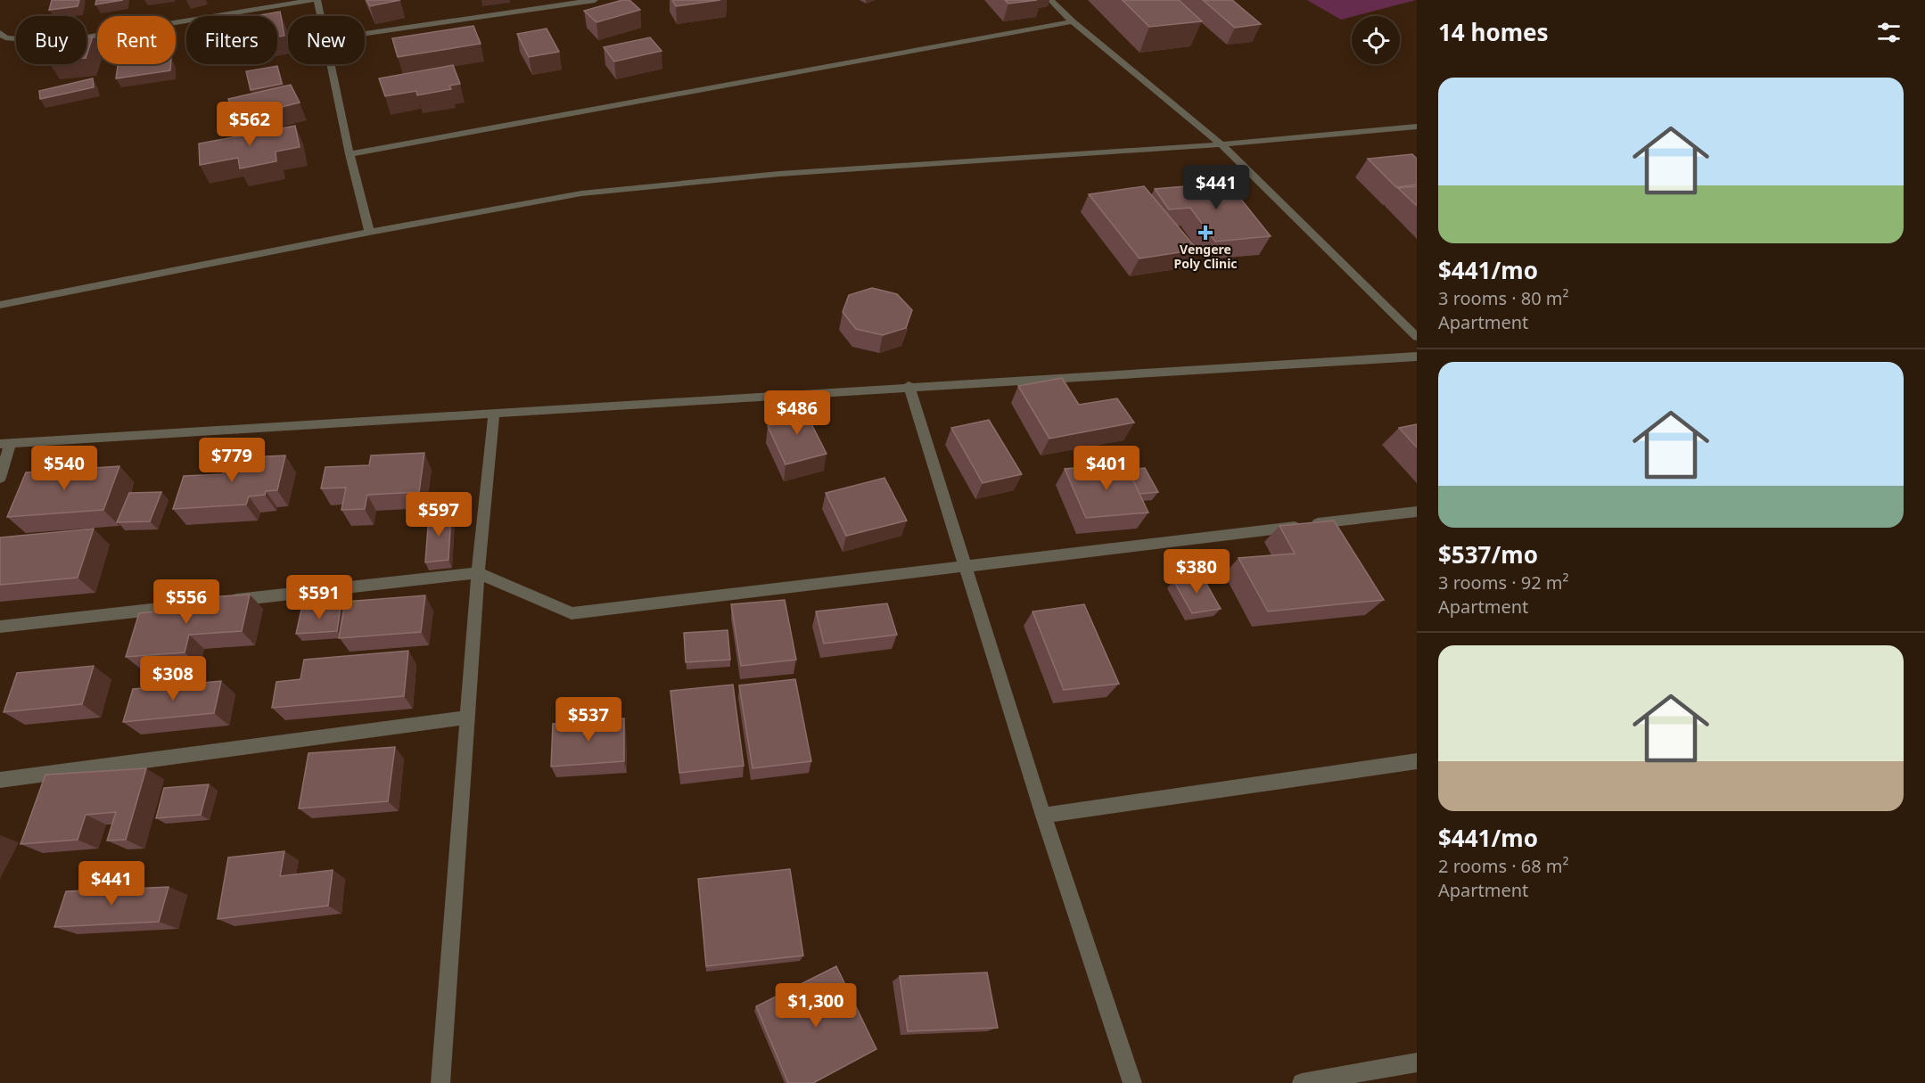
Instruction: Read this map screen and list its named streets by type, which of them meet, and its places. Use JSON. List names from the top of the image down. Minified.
{"places":{"health":["Vengere Poly Clinic"]},"page":{"heading":"14 homes","chip":["Buy","Rent","Filters","New"],"list":[{"name":"$441/mo","note":"3 rooms · 80 m² · Apartment"},{"name":"$537/mo","note":"3 rooms · 92 m² · Apartment"},{"name":"$441/mo","note":"2 rooms · 68 m² · Apartment"}],"price":["$562","$441","$486","$779","$540","$401","$597","$380","$591","$556","$308","$537","$441","$1,300"]}}
